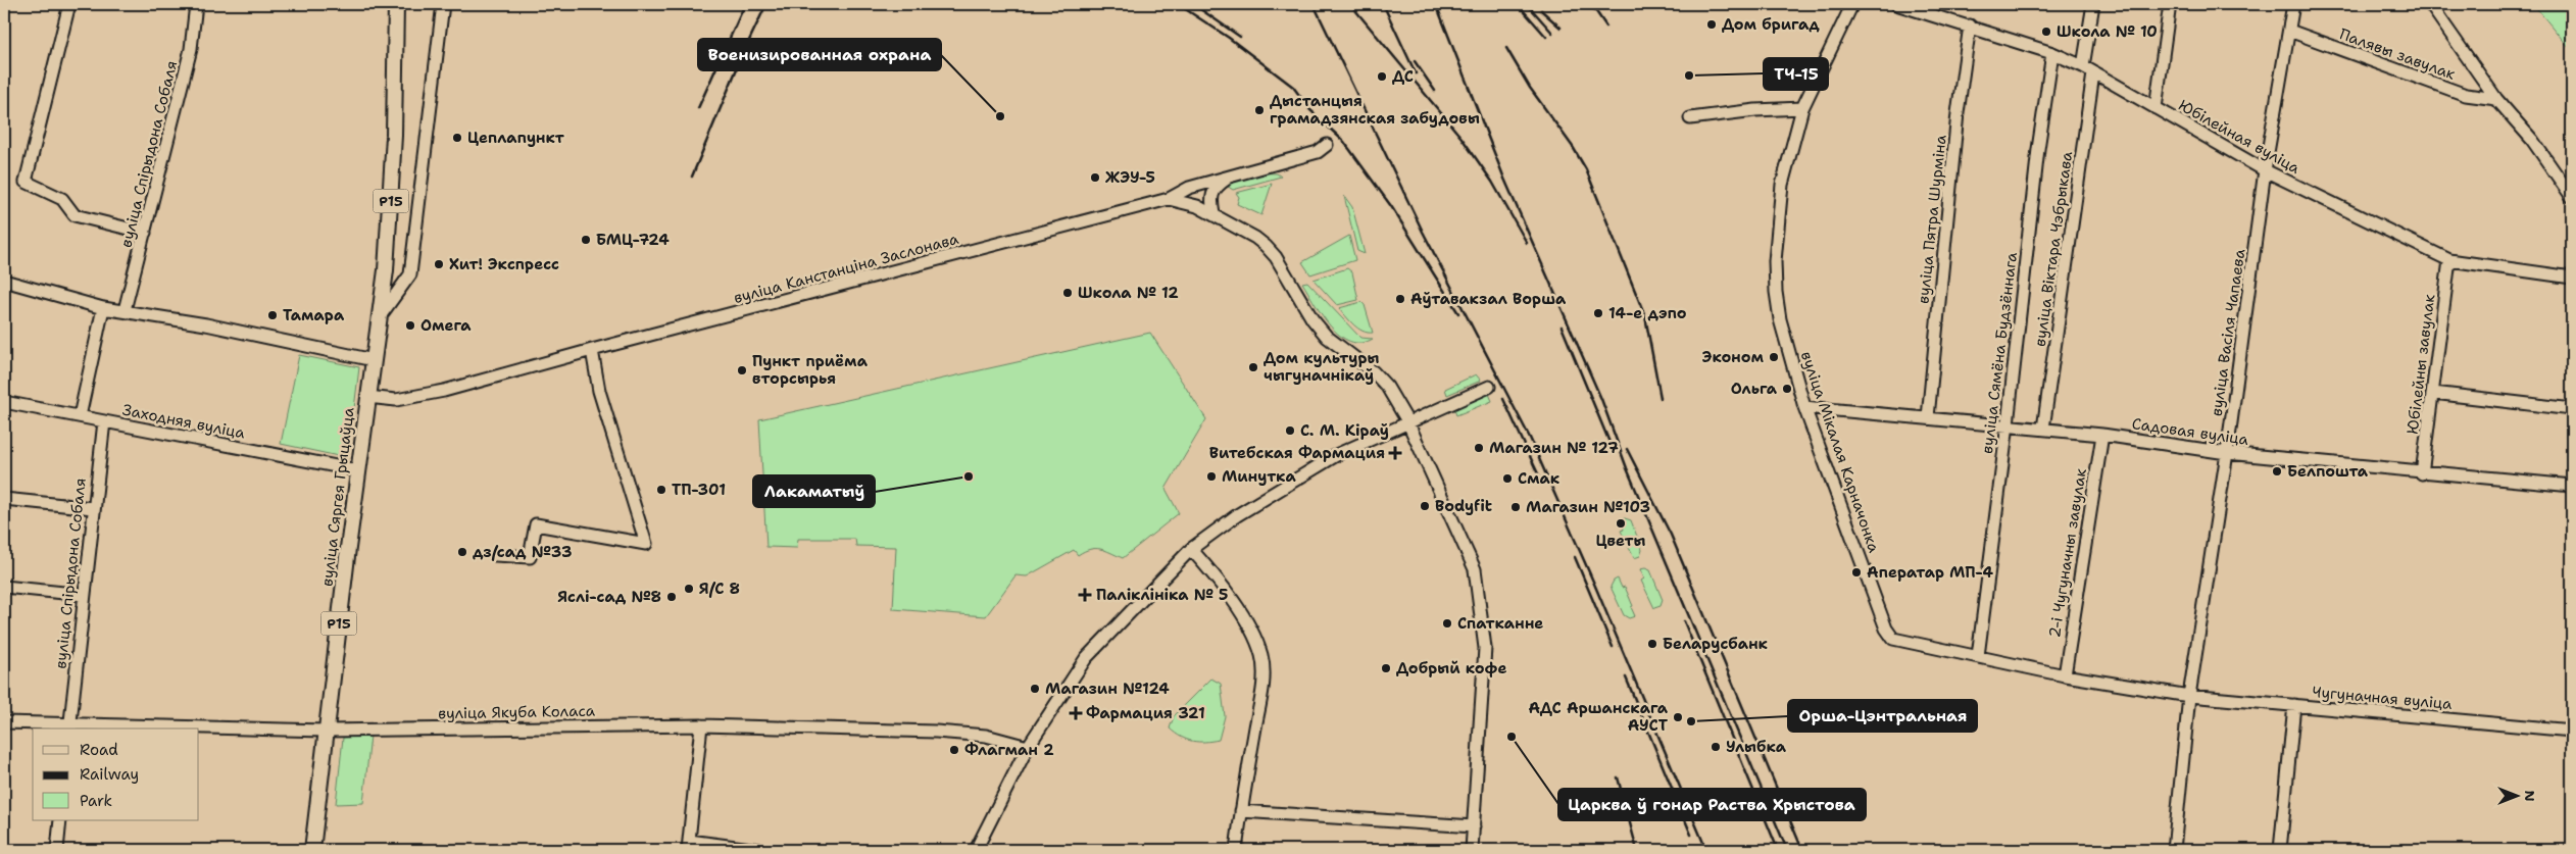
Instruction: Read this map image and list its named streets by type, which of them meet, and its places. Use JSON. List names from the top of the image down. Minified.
{"streets":{"main road":["Р15","вуліца Сяргея Грыцаўца"],"street":["Палявы завулак","Юбілейная вуліца","вуліца Спірыдона Собаля","вуліца Пятра Шурміна","вуліца Віктара Чэбрыкава","вуліца Канстанціна Заслонава","вуліца Васіля Чапаева","вуліца Сямёна Будзённага","Юбілейны завулак","Заходняя вуліца","Садовая вуліца","вуліца Мікалая Карначонка","2-і Чугуначны завулак","Чугуначная вуліца","вуліца Якуба Коласа"]},"crossings":[["Палявы завулак","вуліца Васіля Чапаева"],["Юбілейная вуліца","вуліца Пятра Шурміна"],["Юбілейная вуліца","вуліца Віктара Чэбрыкава"],["Юбілейная вуліца","вуліца Васіля Чапаева"],["Юбілейная вуліца","вуліца Сямёна Будзённага"],["Юбілейная вуліца","Юбілейны завулак"],["вуліца Спірыдона Собаля","Заходняя вуліца"],["вуліца Спірыдона Собаля","вуліца Якуба Коласа"],["вуліца Пятра Шурміна","Садовая вуліца"],["вуліца Віктара Чэбрыкава","Садовая вуліца"],["вуліца Канстанціна Заслонава","вуліца Сяргея Грыцаўца"],["вуліца Васіля Чапаева","Садовая вуліца"],["вуліца Васіля Чапаева","Чугуначная вуліца"],["вуліца Сямёна Будзённага","Садовая вуліца"],["вуліца Сямёна Будзённага","Чугуначная вуліца"],["Юбілейны завулак","Садовая вуліца"],["Заходняя вуліца","вуліца Сяргея Грыцаўца"],["Садовая вуліца","вуліца Мікалая Карначонка"],["Садовая вуліца","2-і Чугуначны завулак"],["вуліца Мікалая Карначонка","Чугуначная вуліца"],["вуліца Сяргея Грыцаўца","вуліца Якуба Коласа"],["2-і Чугуначны завулак","Чугуначная вуліца"]],"places":{"other":["Дом бригад","Школа № 10","ТЧ-15","ДС","Дыстанцыя грамадзянская забудовы","Военизированная охрана","Цеплапункт","ЖЭУ-5","БМЦ-724","Хит! Экспресс","Школа № 12","Аўтавакзал Ворша","14-е дэпо","Тамара","Омега","Эконом","Дом культуры чыгуначнікаў","Пункт приёма вторсырья","Ольга","С. М. Кіраў","Магазин № 127","Белпошта","Лакаматыў","Минутка","Смак","ТП-301","Bodyfit","Магазин №103","Цветы","дз/сад №33","Аператар МП-4","Я/С 8","Яслі-сад №8","Спатканне","Беларусбанк","Добрый кофе","Магазин №124","АДС Аршанскага АУСТ","Орша-Цэнтральная","Царква ў гонар Раства Хрыстова","Улыбка","Флагман 2"],"health":["Витебская Фармация","Паліклініка № 5","Фармация 321"]},"legend":["Road","Railway","Park"],"north":"right"}
